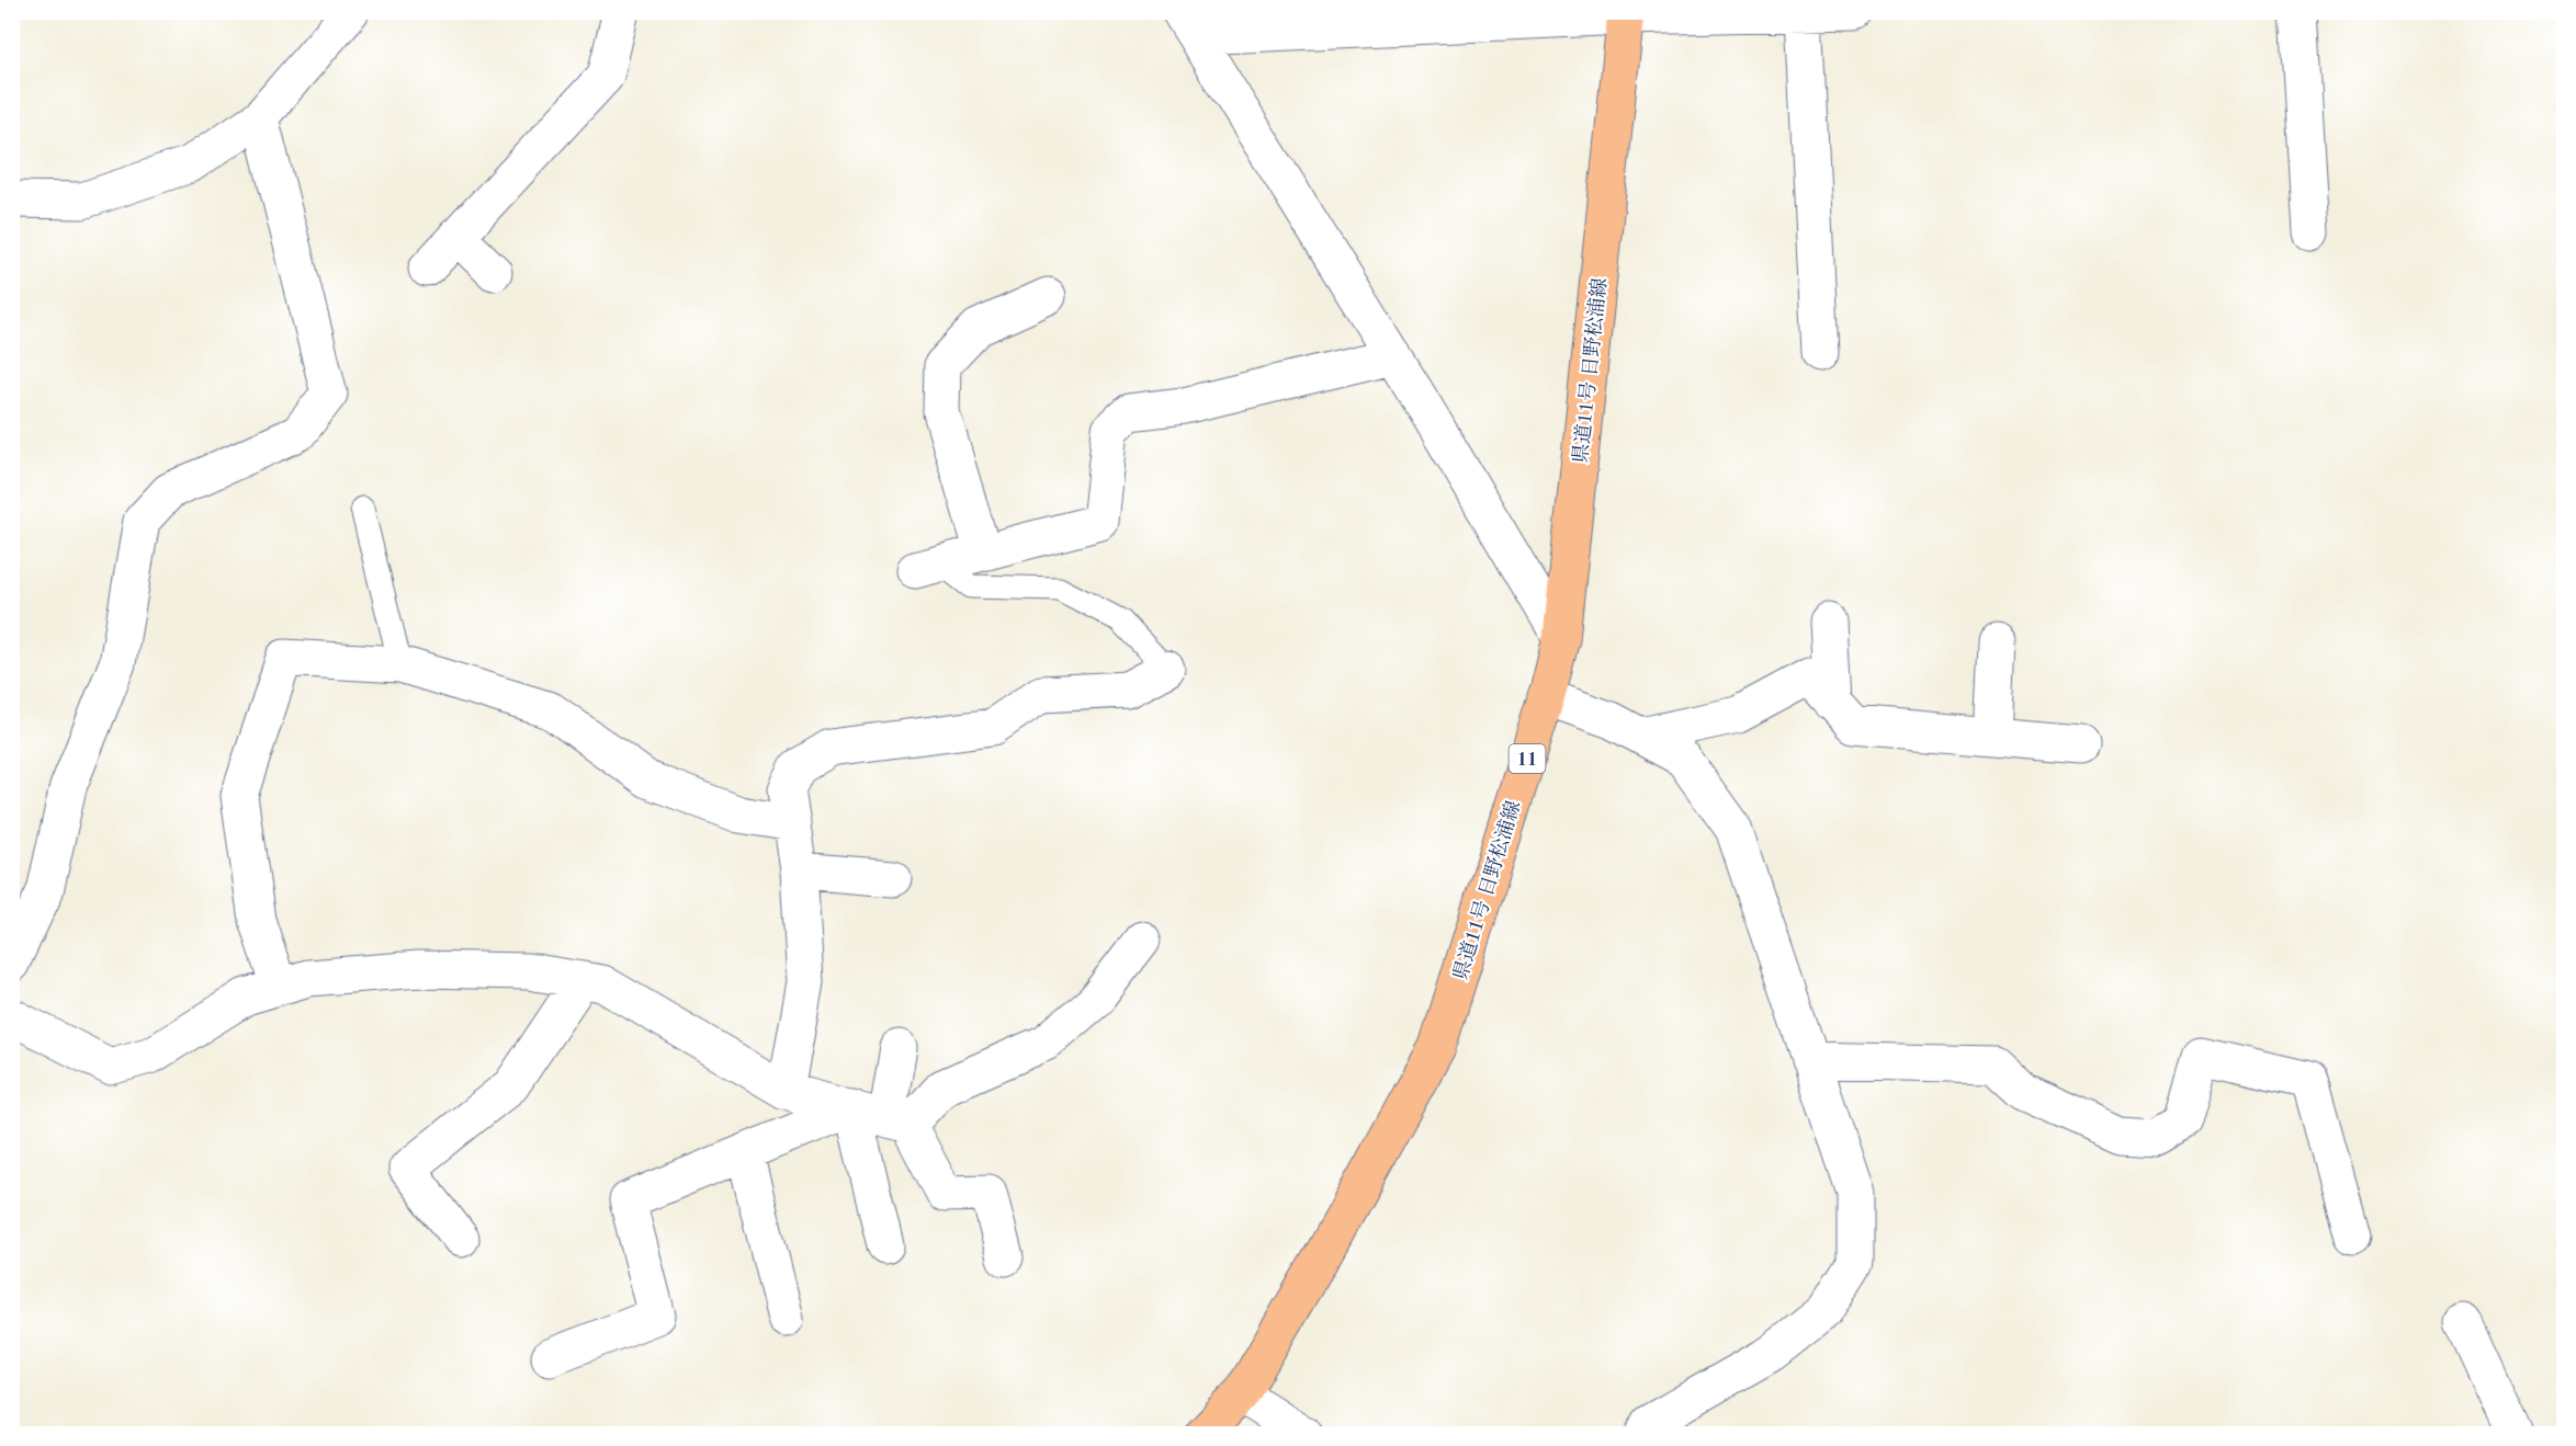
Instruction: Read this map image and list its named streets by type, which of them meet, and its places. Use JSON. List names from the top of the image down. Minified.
{"streets":{"main road":["県道11号 日野松浦線","11"]}}
